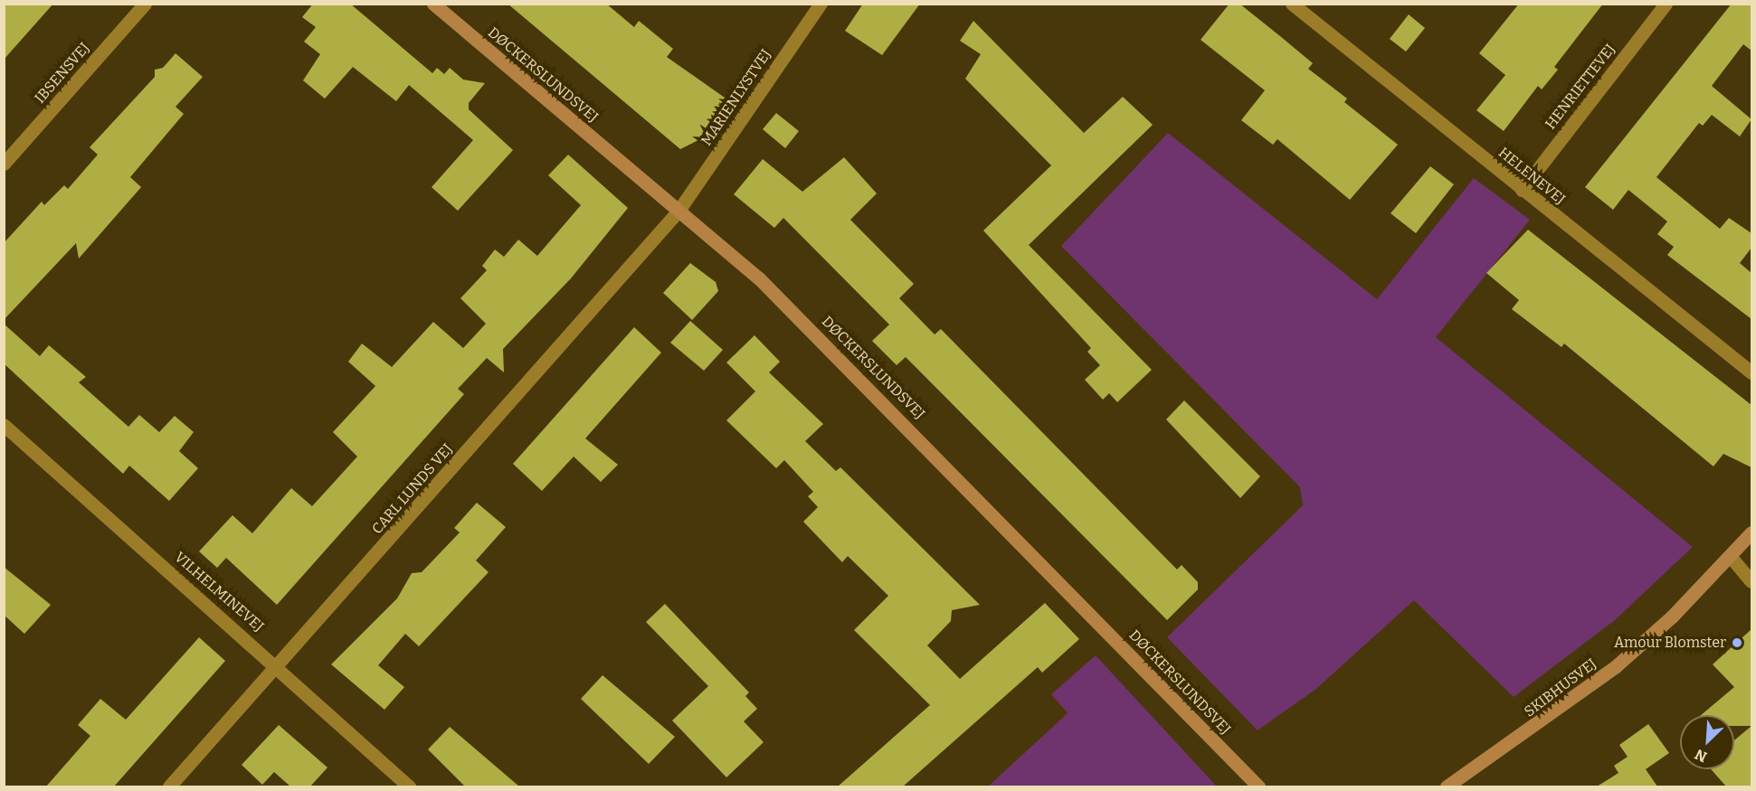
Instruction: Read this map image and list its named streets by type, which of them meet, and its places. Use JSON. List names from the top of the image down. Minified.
{"streets":{"street":["IBSENSVEJ","DØCKERSLUNDSVEJ","HENRIETTEVEJ","MARIENLYSTVEJ","HELENEVEJ","CARL LUNDS VEJ","VILHELMINEVEJ","SKIBHUSVEJ"]},"crossings":[["DØCKERSLUNDSVEJ","MARIENLYSTVEJ"],["DØCKERSLUNDSVEJ","CARL LUNDS VEJ"],["HENRIETTEVEJ","HELENEVEJ"],["MARIENLYSTVEJ","CARL LUNDS VEJ"],["CARL LUNDS VEJ","VILHELMINEVEJ"]],"places":["Amour Blomster"],"north":"bottom left"}
